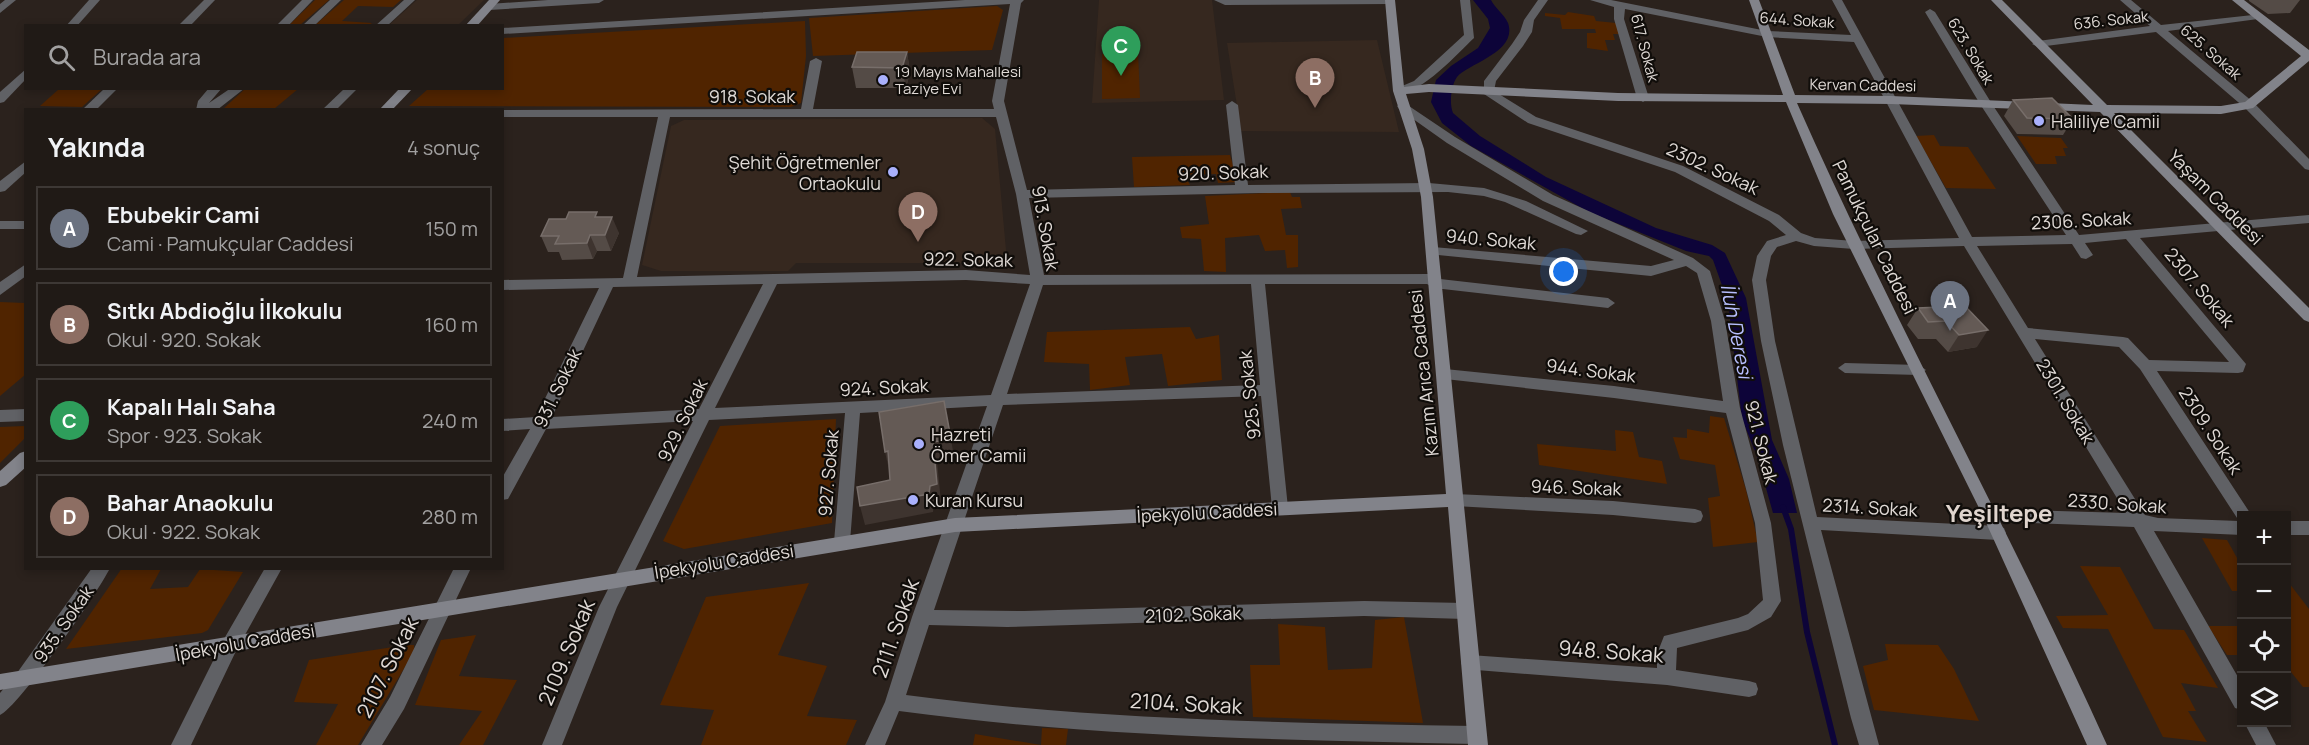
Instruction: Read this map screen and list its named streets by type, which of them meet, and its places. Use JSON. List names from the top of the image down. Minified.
{"streets":{"street":["644. Sokak","636. Sokak","617. Sokak","623. Sokak","625. Sokak","Kervan Caddesi","918. Sokak","2302. Sokak","920. Sokak","Yaşam Caddesi","2306. Sokak","913. Sokak","Pamukçular Caddesi","940. Sokak","922. Sokak","2307. Sokak","944. Sokak","Kazım Arıca Caddesi","924. Sokak","931. Sokak","925. Sokak","2301. Sokak","929. Sokak","2309. Sokak","921. Sokak","927. Sokak","946. Sokak","2330. Sokak","2314. Sokak","İpekyolu Caddesi","2102. Sokak","935. Sokak","2111. Sokak","948. Sokak","2109. Sokak","2107. Sokak","2104. Sokak"]},"crossings":[["644. Sokak","617. Sokak"],["644. Sokak","Pamukçular Caddesi"],["644. Sokak","2301. Sokak"],["636. Sokak","625. Sokak"],["636. Sokak","Yaşam Caddesi"],["617. Sokak","Kervan Caddesi"],["623. Sokak","Kervan Caddesi"],["623. Sokak","2306. Sokak"],["625. Sokak","Kervan Caddesi"],["Kervan Caddesi","2302. Sokak"],["Kervan Caddesi","Yaşam Caddesi"],["Kervan Caddesi","Pamukçular Caddesi"],["Kervan Caddesi","Kazım Arıca Caddesi"],["Kervan Caddesi","2301. Sokak"],["Kervan Caddesi","921. Sokak"],["918. Sokak","913. Sokak"],["2302. Sokak","2306. Sokak"],["2302. Sokak","Pamukçular Caddesi"],["920. Sokak","913. Sokak"],["920. Sokak","Kazım Arıca Caddesi"],["Yaşam Caddesi","2306. Sokak"],["2306. Sokak","Pamukçular Caddesi"],["2306. Sokak","2307. Sokak"],["2306. Sokak","2301. Sokak"],["913. Sokak","922. Sokak"],["913. Sokak","924. Sokak"],["913. Sokak","İpekyolu Caddesi"],["913. Sokak","2111. Sokak"],["Pamukçular Caddesi","2330. Sokak"],["Pamukçular Caddesi","2314. Sokak"],["940. Sokak","Kazım Arıca Caddesi"],["940. Sokak","921. Sokak"],["922. Sokak","Kazım Arıca Caddesi"],["922. Sokak","931. Sokak"],["922. Sokak","925. Sokak"],["922. Sokak","929. Sokak"],["2307. Sokak","2309. Sokak"],["944. Sokak","Kazım Arıca Caddesi"],["944. Sokak","921. Sokak"],["Kazım Arıca Caddesi","921. Sokak"],["Kazım Arıca Caddesi","946. Sokak"],["Kazım Arıca Caddesi","İpekyolu Caddesi"],["Kazım Arıca Caddesi","2102. Sokak"],["Kazım Arıca Caddesi","948. Sokak"],["Kazım Arıca Caddesi","2104. Sokak"],["924. Sokak","931. Sokak"],["924. Sokak","925. Sokak"],["924. Sokak","929. Sokak"],["924. Sokak","927. Sokak"],["925. Sokak","İpekyolu Caddesi"],["2301. Sokak","2309. Sokak"],["2301. Sokak","2330. Sokak"],["929. Sokak","İpekyolu Caddesi"],["929. Sokak","2109. Sokak"],["921. Sokak","948. Sokak"],["927. Sokak","İpekyolu Caddesi"],["946. Sokak","İpekyolu Caddesi"],["İpekyolu Caddesi","935. Sokak"],["İpekyolu Caddesi","2111. Sokak"],["İpekyolu Caddesi","2109. Sokak"],["İpekyolu Caddesi","2107. Sokak"],["2102. Sokak","2111. Sokak"],["2111. Sokak","2104. Sokak"]],"districts":["Yeşiltepe"],"water":["İluh Deresi"],"places":["19 Mayıs Mahallesi Taziye Evi","Haliliye Camii","Şehit Öğretmenler Ortaokulu","Hazreti Ömer Camii","Kuran Kursu"],"page":{"search":"Burada ara","pins":["C","B","D","A"],"heading":["Yakında","4 sonuç"],"list":[{"mark":"A","name":"Ebubekir Cami","note":"Cami · Pamukçular Caddesi","value":"150 m"},{"mark":"B","name":"Sıtkı Abdioğlu İlkokulu","note":"Okul · 920. Sokak","value":"160 m"},{"mark":"C","name":"Kapalı Halı Saha","note":"Spor · 923. Sokak","value":"240 m"},{"mark":"D","name":"Bahar Anaokulu","note":"Okul · 922. Sokak","value":"280 m"}],"map_buttons":["+","−"]}}
